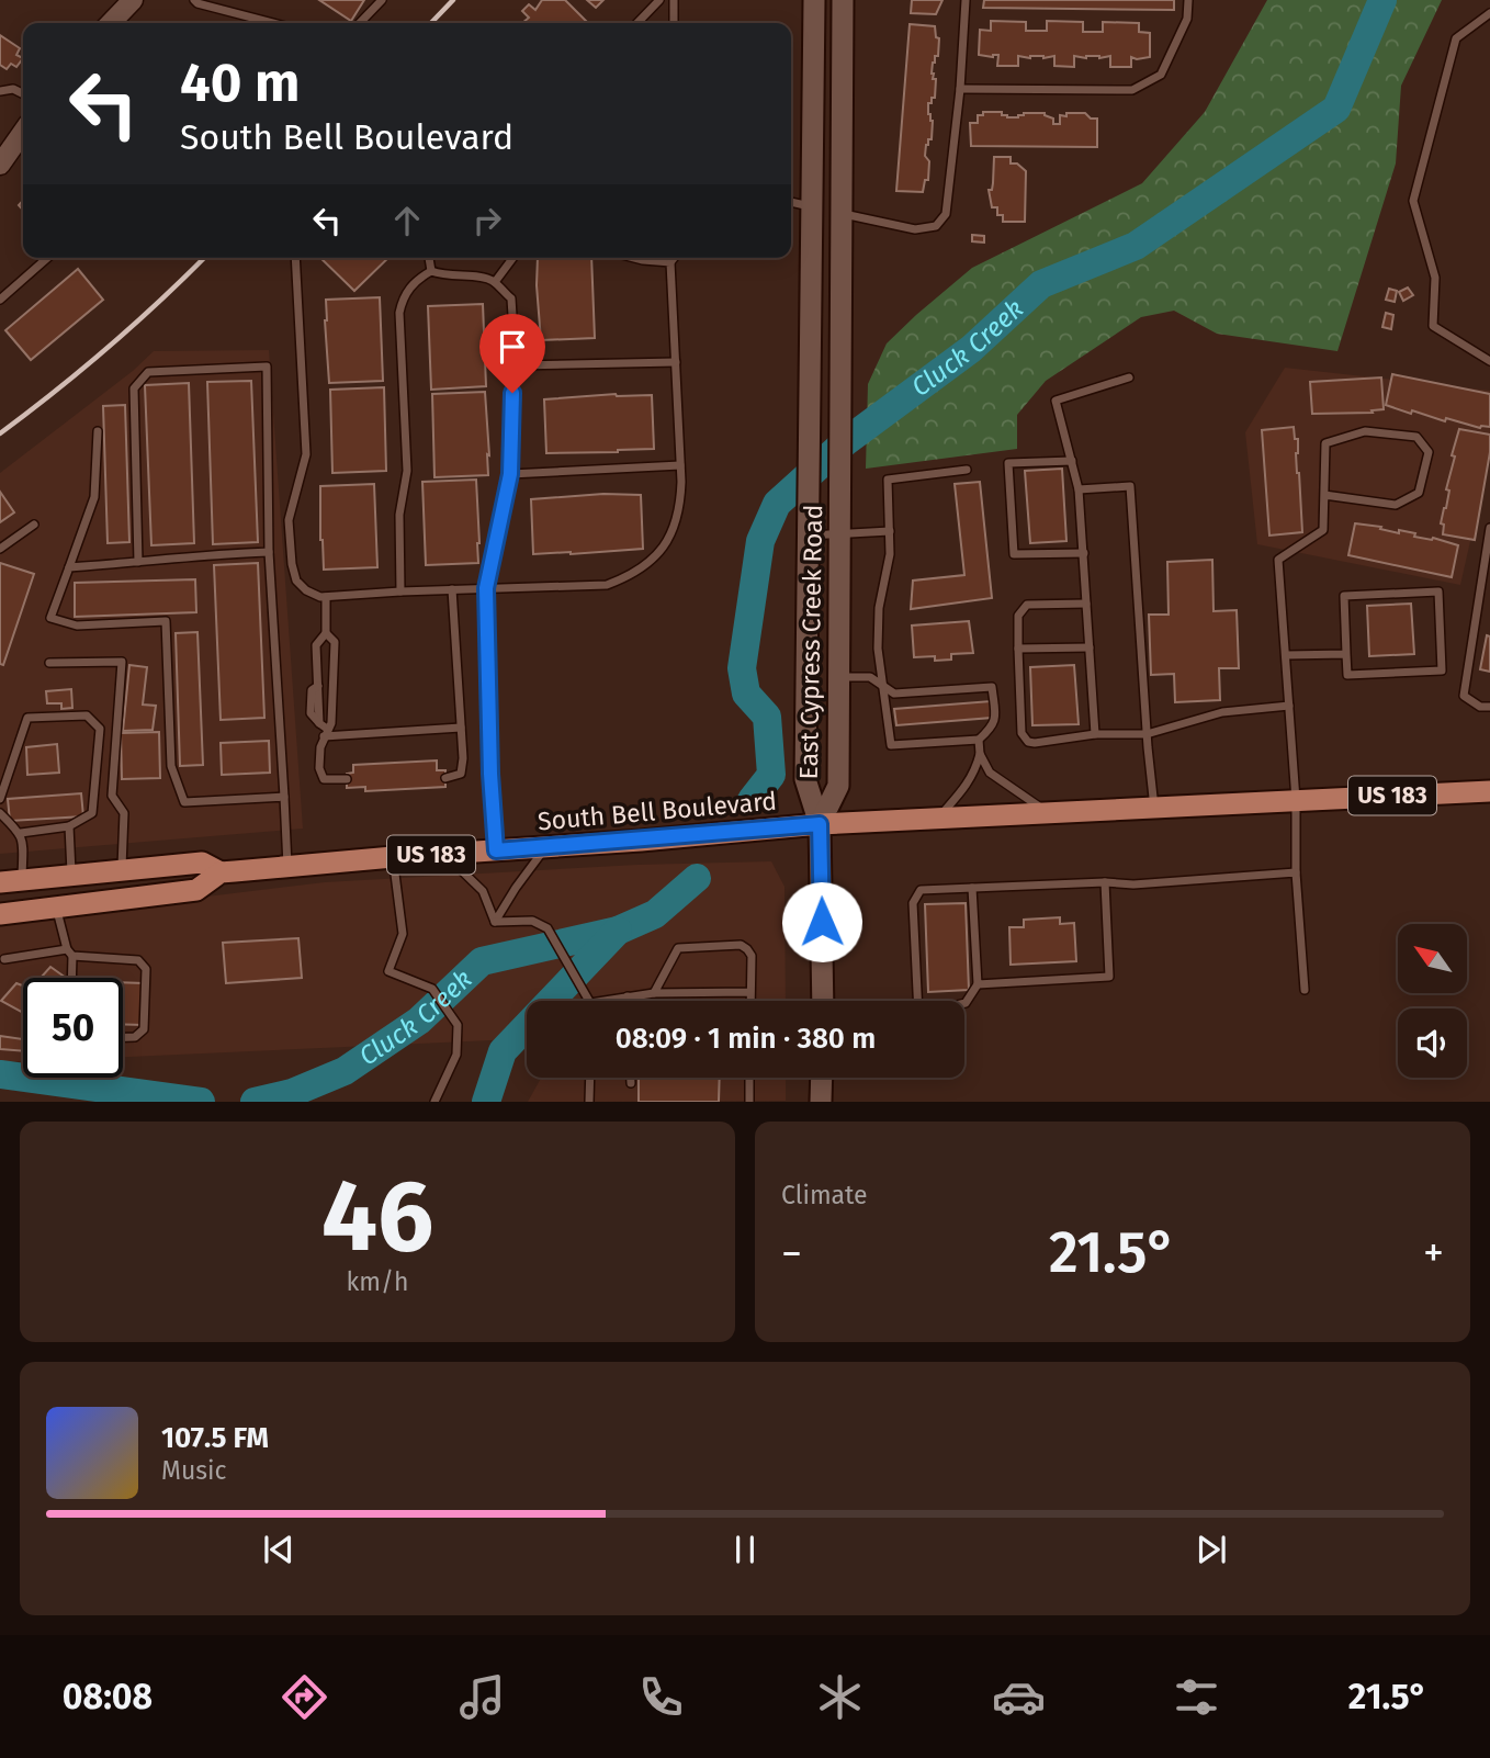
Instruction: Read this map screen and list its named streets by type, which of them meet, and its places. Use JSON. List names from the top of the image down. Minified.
{"streets":{"main road":["East Cypress Creek Road","US 183","South Bell Boulevard"]},"crossings":[["East Cypress Creek Road","US 183"],["East Cypress Creek Road","South Bell Boulevard"],["US 183","South Bell Boulevard"]],"water":["Cluck Creek"],"north":"top left","page":{"turn":["40 m","South Bell Boulevard"],"limit":"50","trip":"08:09 · 1 min · 380 m","tile":[["46","km/h"],"Climate"],"heat":["−","21.5°","+"],"song":["107.5 FM","Music"],"tabs":["08:08","21.5°"]}}
